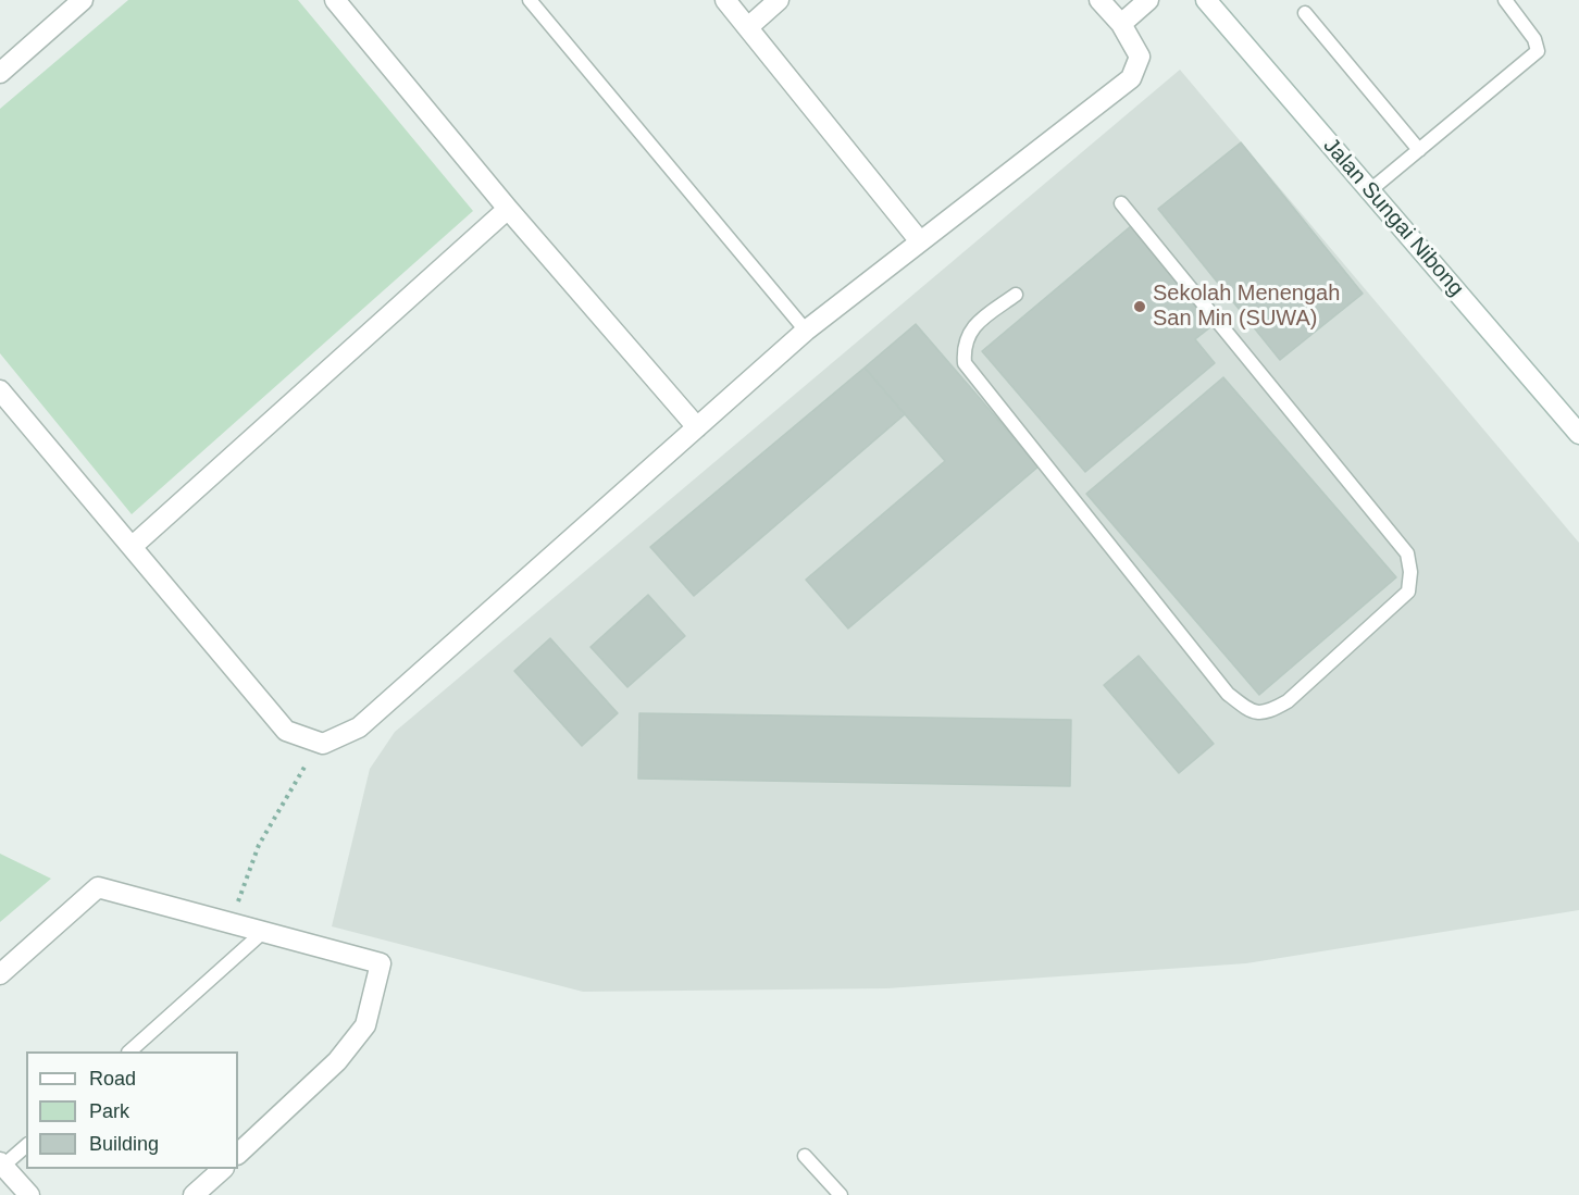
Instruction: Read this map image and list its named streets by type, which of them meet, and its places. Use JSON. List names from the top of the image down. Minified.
{"streets":{"street":["Jalan Sungai Nibong"]},"places":["Sekolah Menengah San Min (SUWA)"],"legend":["Road","Park","Building"]}
